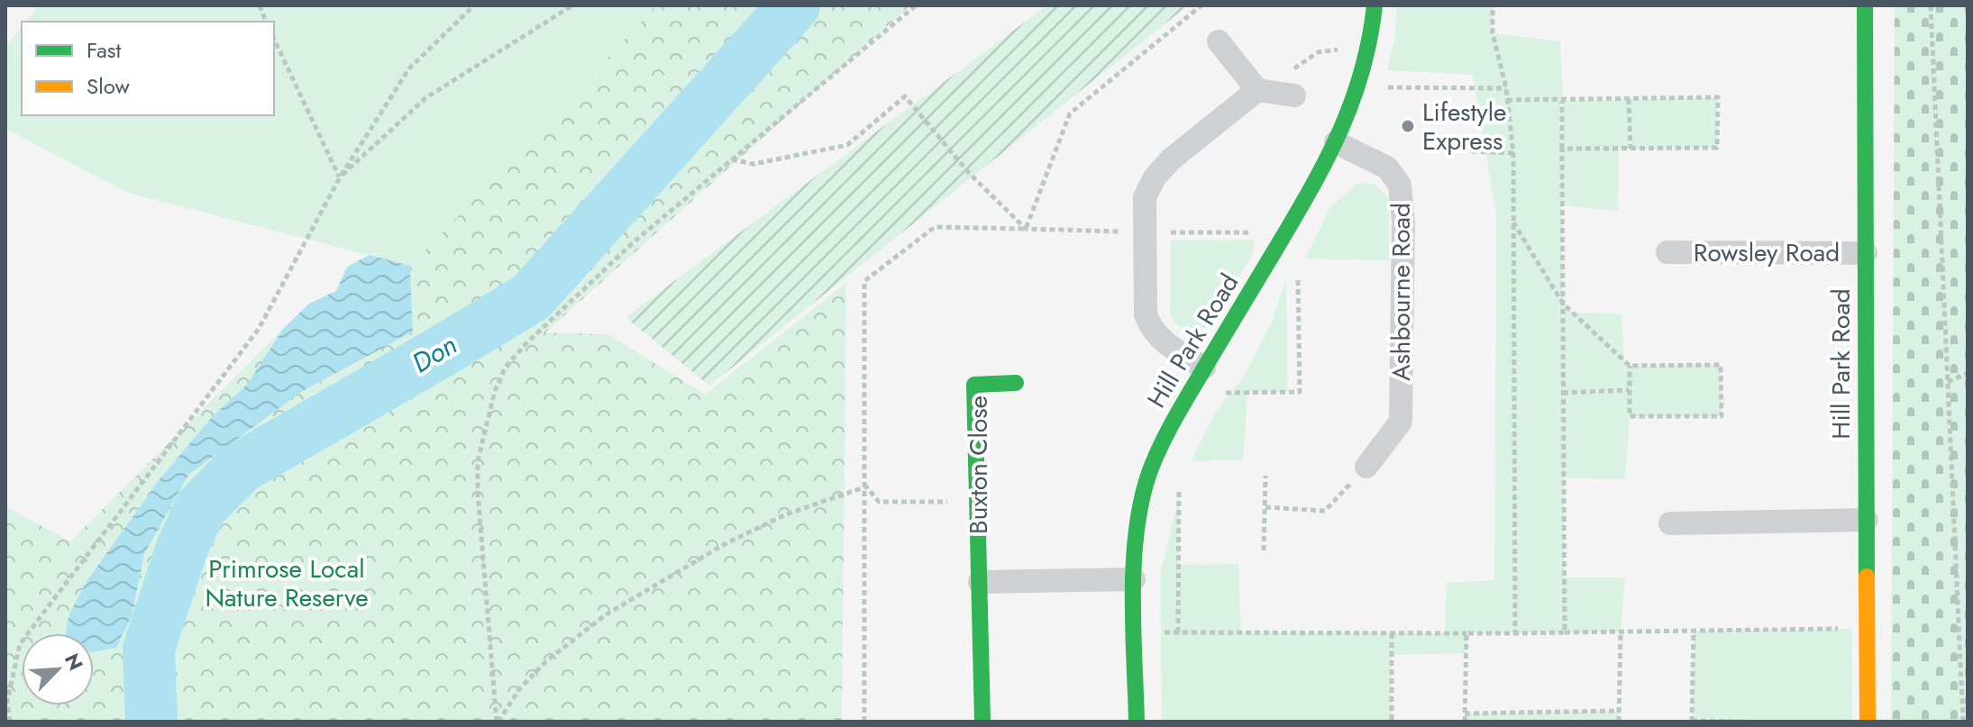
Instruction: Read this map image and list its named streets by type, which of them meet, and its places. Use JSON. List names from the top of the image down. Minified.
{"streets":{"street":["Rowsley Road","Ashbourne Road","Hill Park Road","Buxton Close"]},"crossings":[["Rowsley Road","Hill Park Road"],["Ashbourne Road","Hill Park Road"]],"water":["Don"],"parks":["Primrose Local Nature Reserve"],"places":["Lifestyle Express"],"legend":["Fast","Slow"],"north":"top right"}
